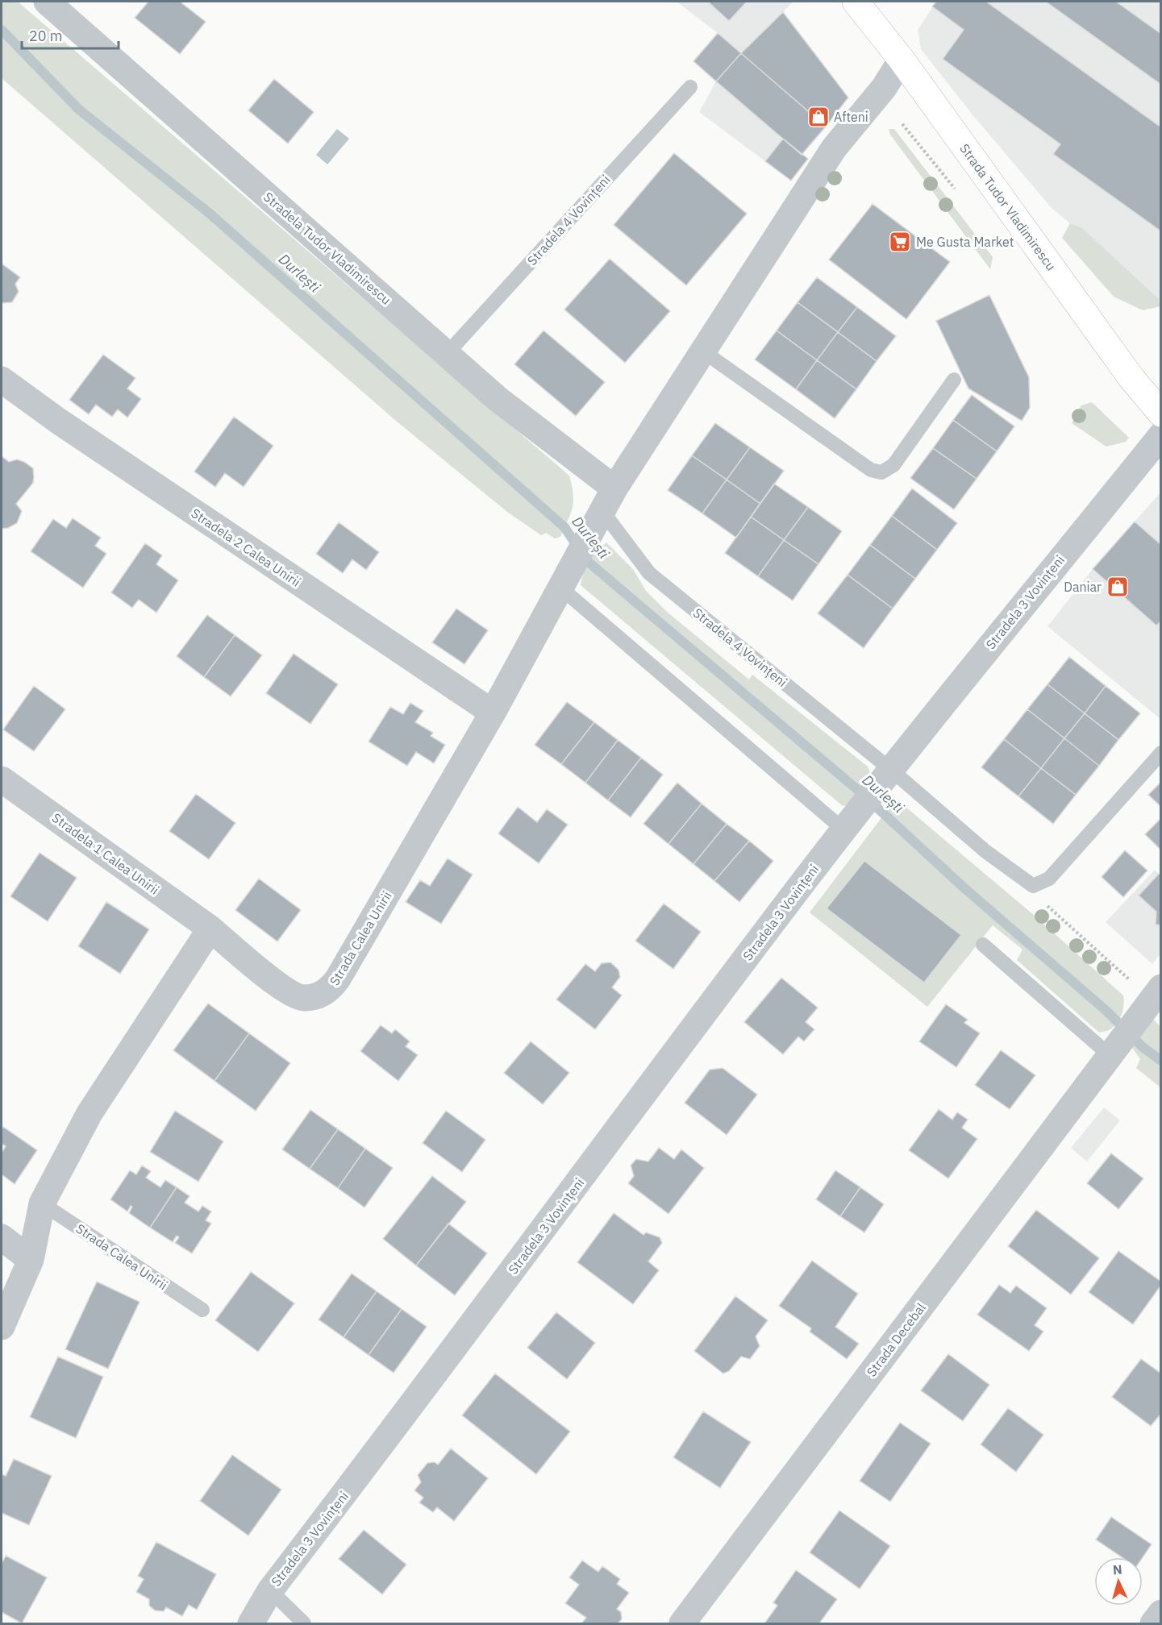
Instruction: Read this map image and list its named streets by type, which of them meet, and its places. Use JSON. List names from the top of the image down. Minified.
{"streets":{"main road":["Strada Tudor Vladimirescu"],"street":["Stradela Tudor Vladimirescu","Stradela 2 Calea Unirii","Stradela 3 Vovințeni","Stradela 1 Calea Unirii","Strada Calea Unirii","Strada Decebal"],"lane":["Stradela 4 Vovințeni"]},"crossings":[["Stradela 4 Vovințeni","Stradela Tudor Vladimirescu"],["Stradela 4 Vovințeni","Stradela 3 Vovințeni"],["Stradela 4 Vovințeni","Strada Calea Unirii"],["Stradela Tudor Vladimirescu","Strada Calea Unirii"],["Stradela 2 Calea Unirii","Strada Calea Unirii"],["Stradela 1 Calea Unirii","Strada Calea Unirii"]],"water":["Durlești"],"places":{"shop":["Afteni","Daniar"],"supermarket":["Me Gusta Market"]},"scale_bar":"20 m","north":"top"}
